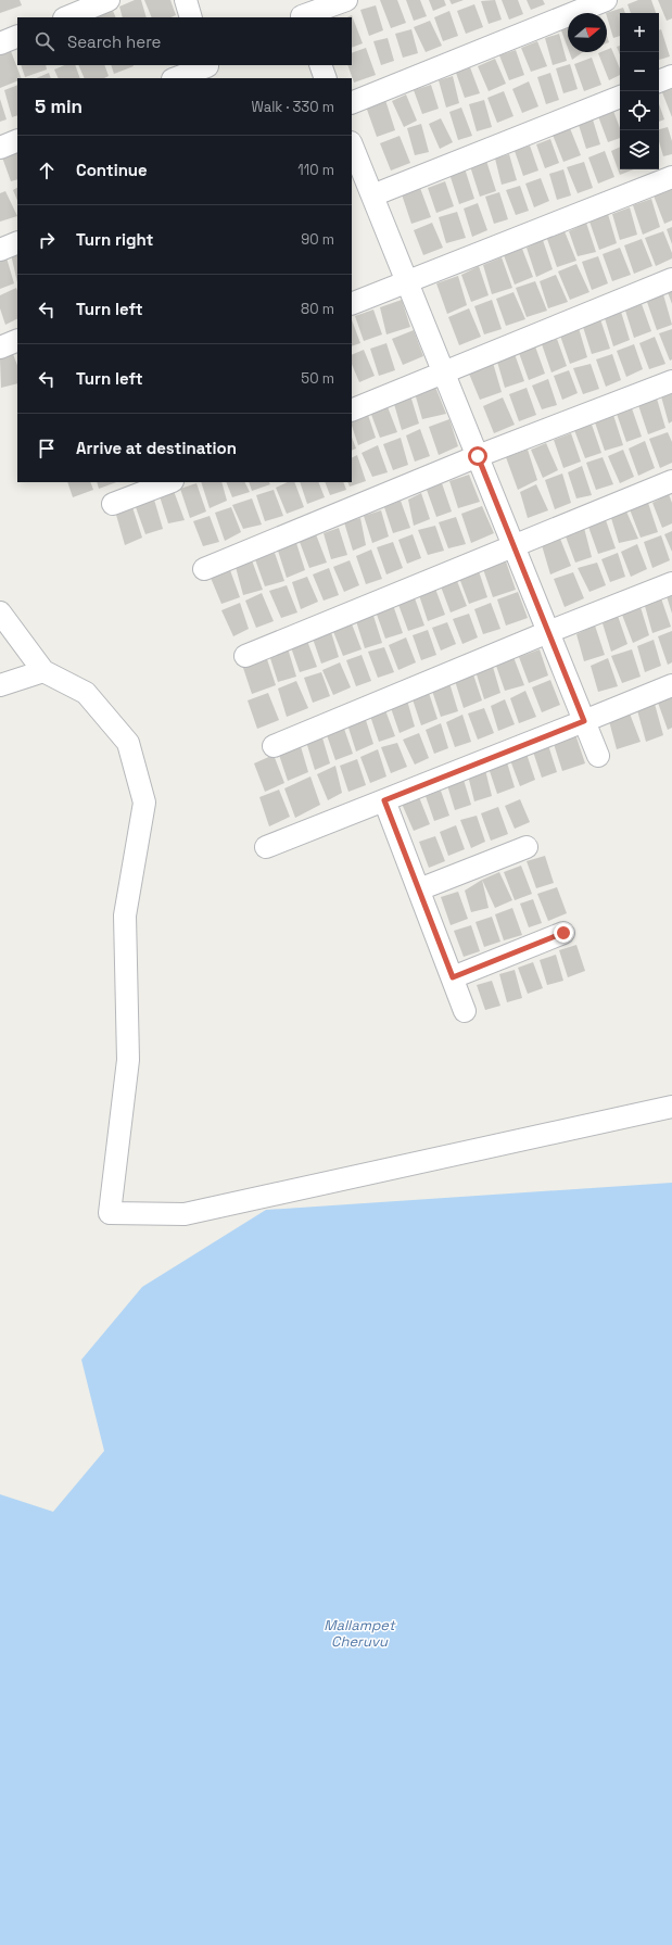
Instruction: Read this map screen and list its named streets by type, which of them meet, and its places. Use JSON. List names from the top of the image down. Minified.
{"water":["Mallampet Cheruvu"],"north":"right","page":{"map_buttons":["+","−"],"search":"Search here","heading":["5 min","Walk · 330 m"],"list":[["Continue","110 m"],["Turn right","90 m"],["Turn left","80 m"],["Turn left","50 m"],"Arrive at destination"]}}
